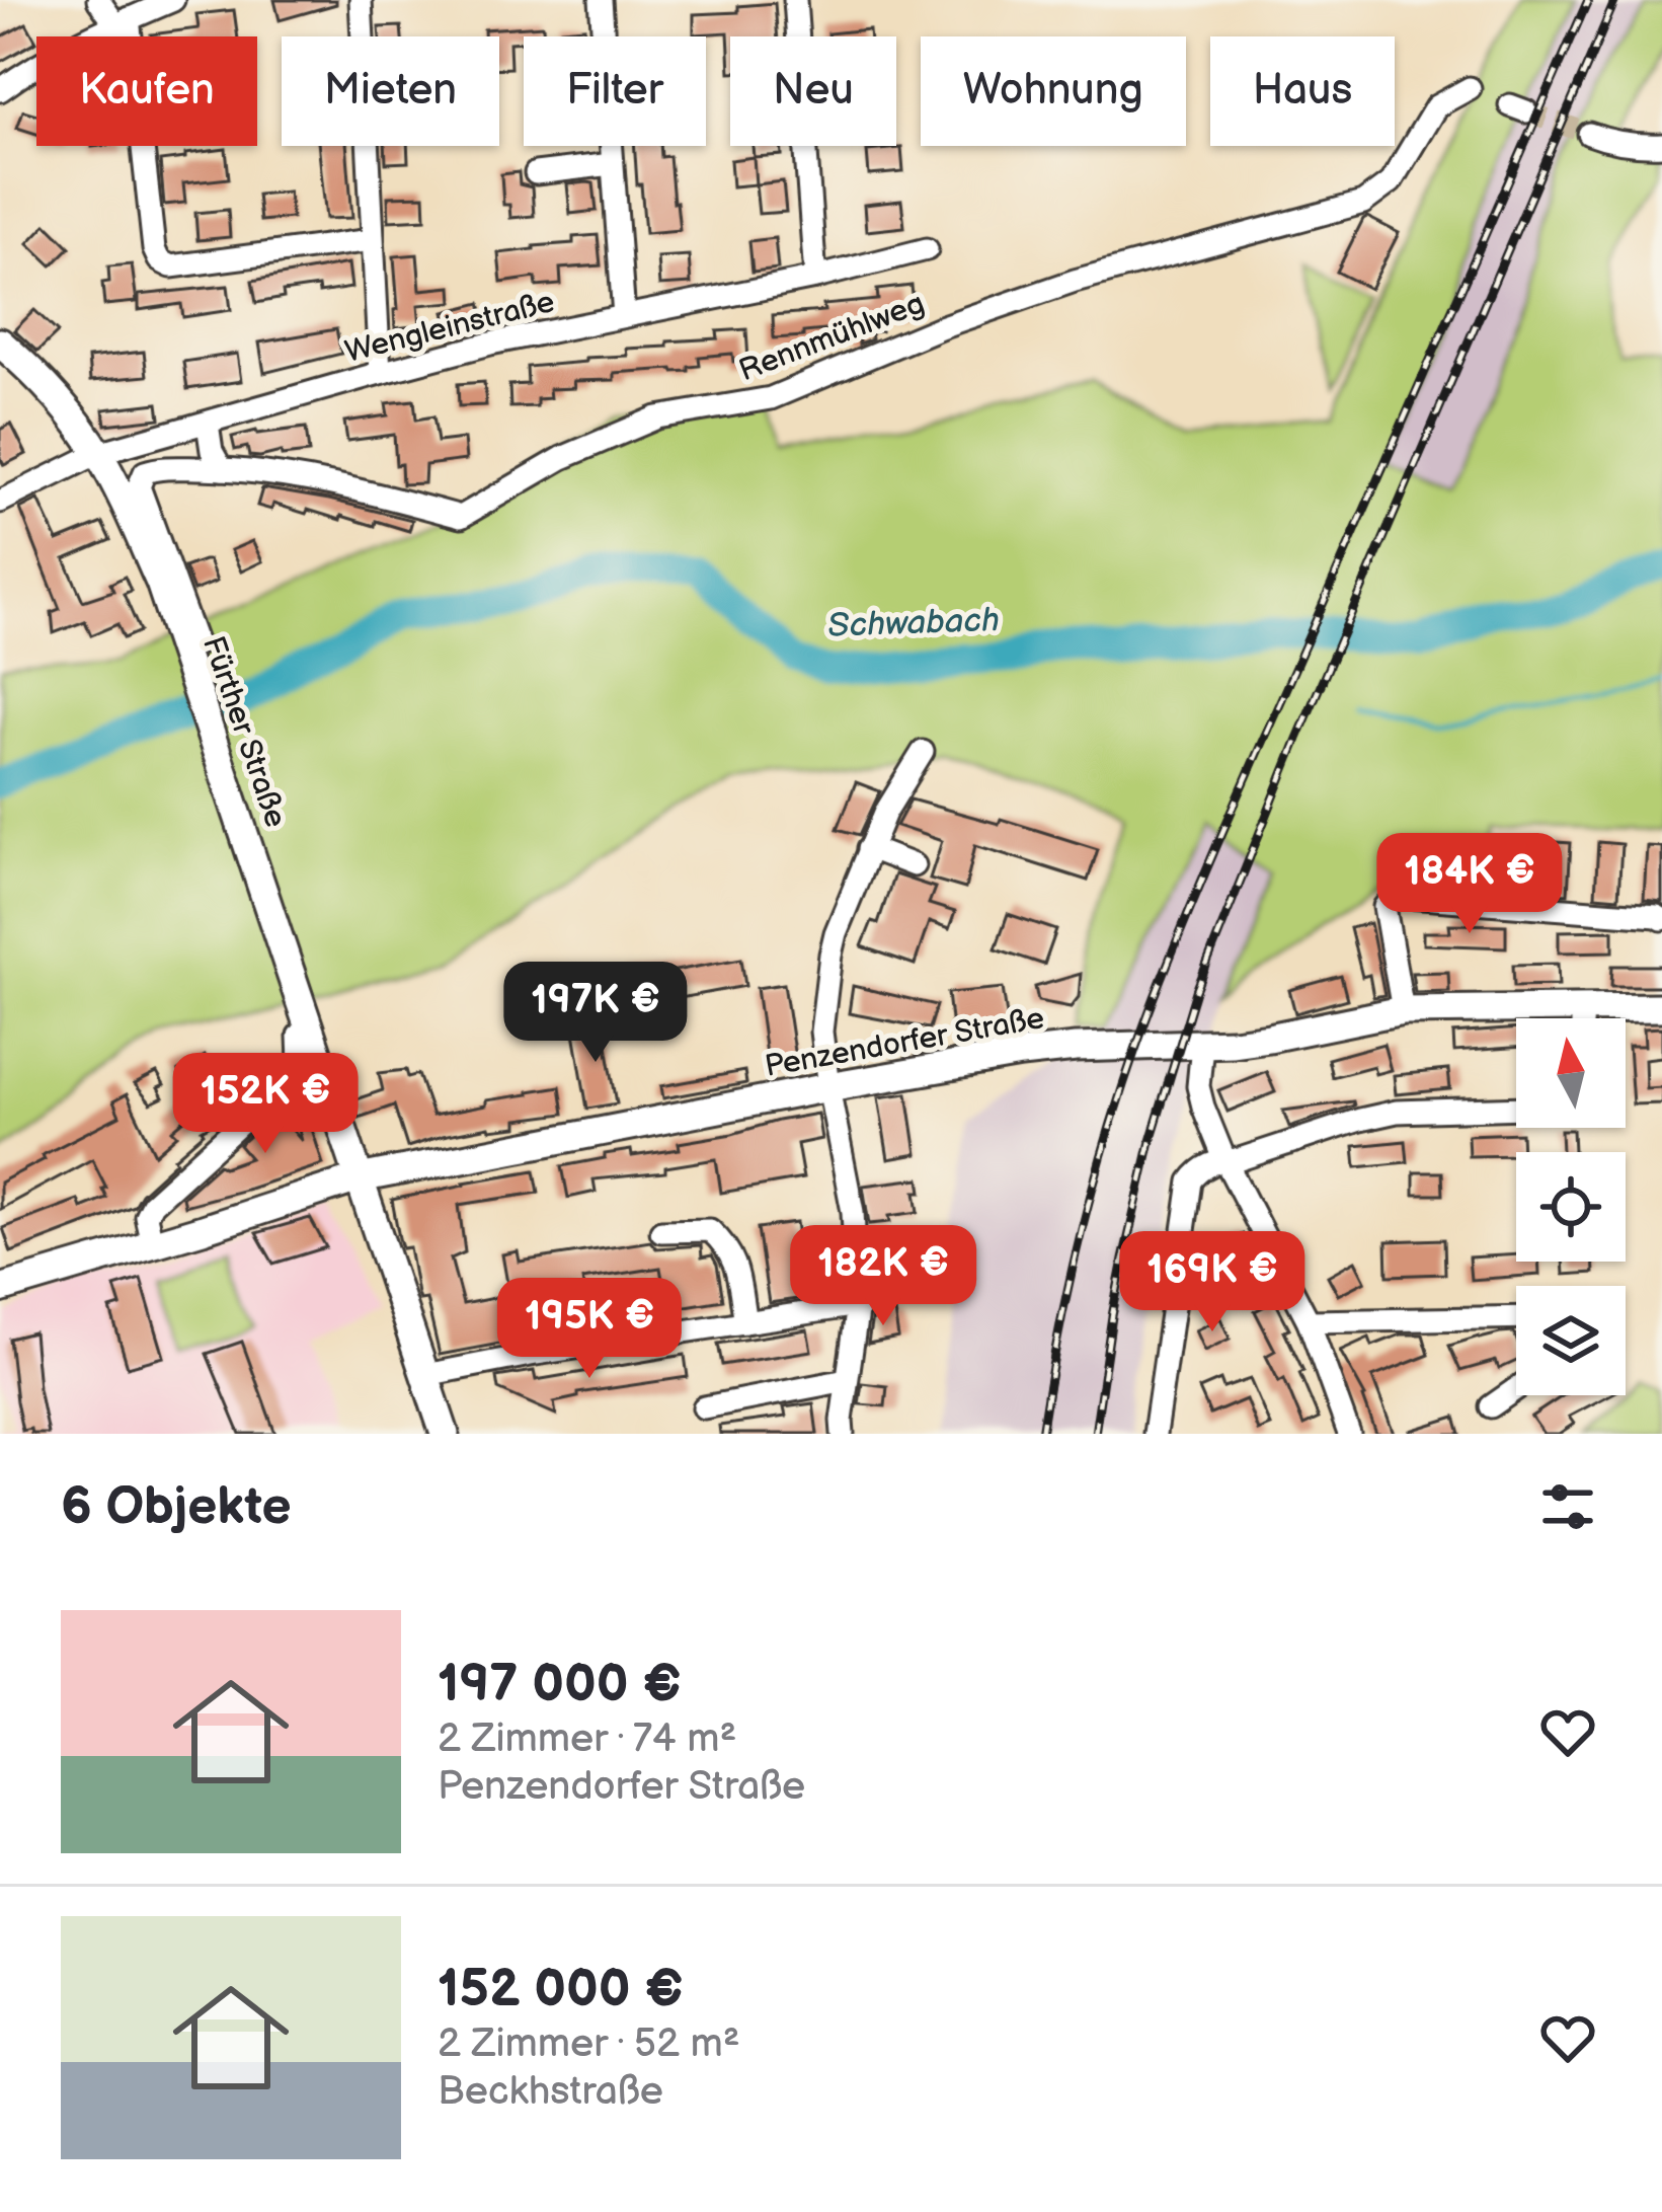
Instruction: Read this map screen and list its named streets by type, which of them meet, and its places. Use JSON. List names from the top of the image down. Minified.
{"streets":{"main road":["Fürther Straße","Penzendorfer Straße"],"street":["Wengleinstraße","Rennmühlweg"]},"crossings":[["Wengleinstraße","Fürther Straße"],["Fürther Straße","Penzendorfer Straße"]],"water":["Schwabach"],"north":"top","page":{"chip":["Kaufen","Mieten","Filter","Neu","Wohnung","Haus"],"price":["184K €","197K €","152K €","182K €","169K €","195K €"],"heading":"6 Objekte","list":[{"name":"197 000 €","note":"2 Zimmer · 74 m² · Penzendorfer Straße"},{"name":"152 000 €","note":"2 Zimmer · 52 m² · Beckhstraße"}]}}
